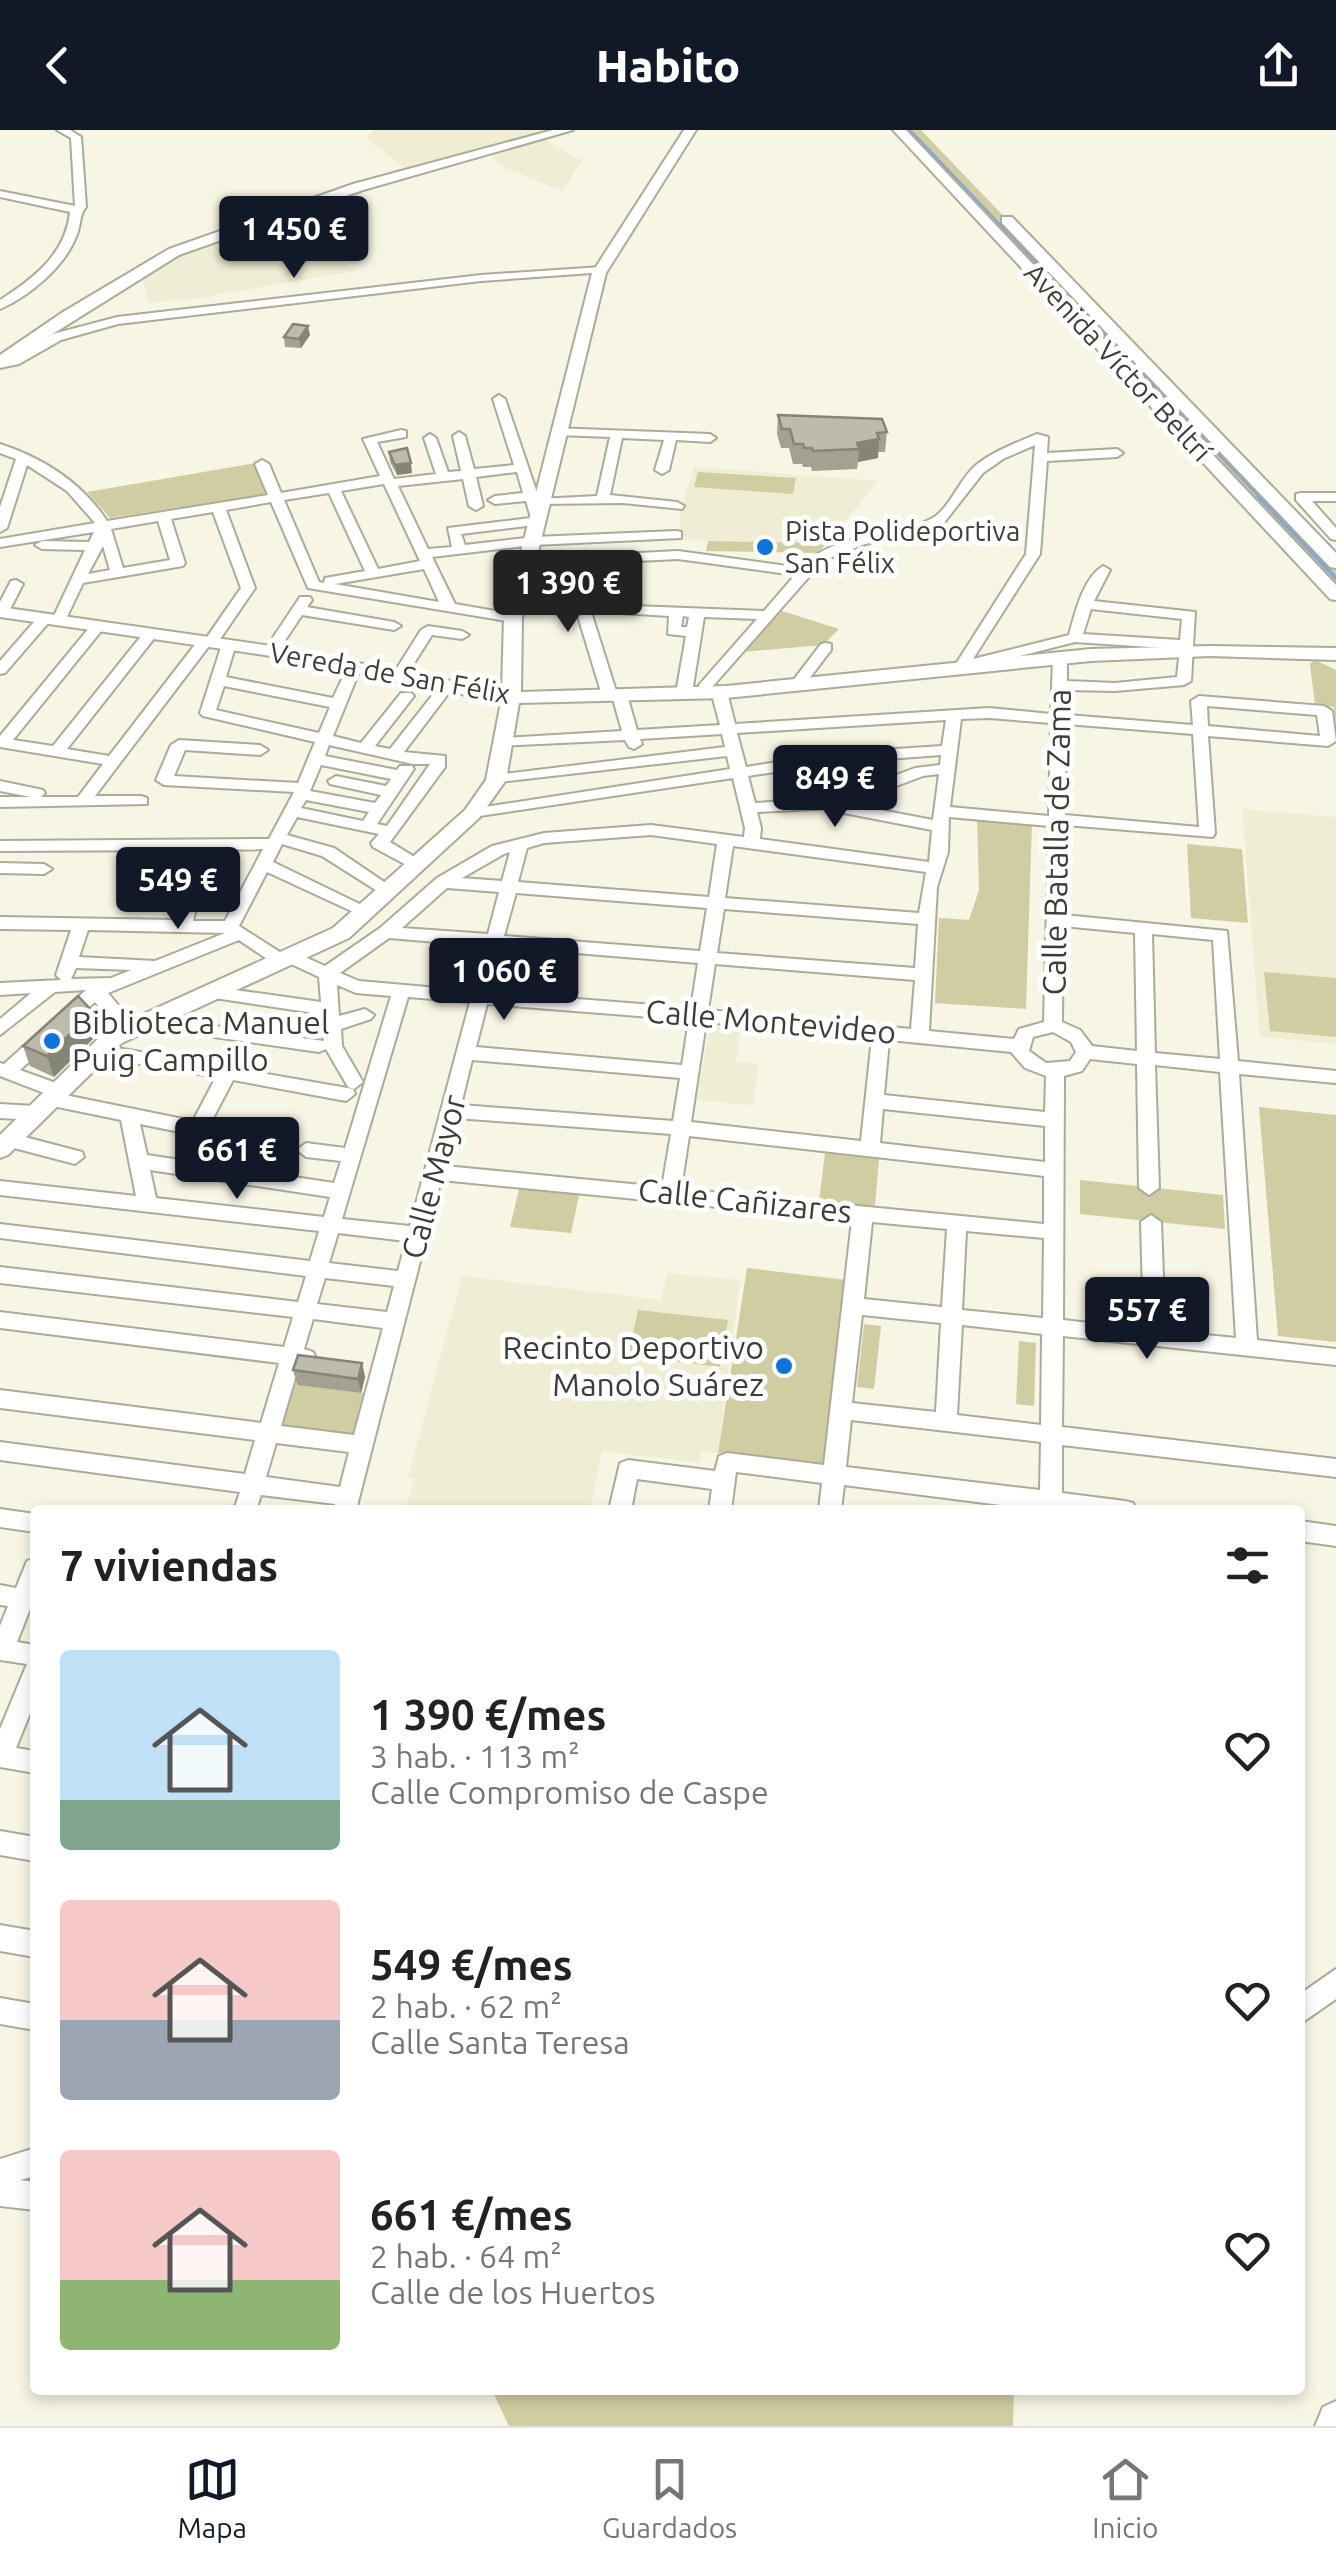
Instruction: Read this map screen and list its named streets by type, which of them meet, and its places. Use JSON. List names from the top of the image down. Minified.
{"streets":{"main road":["Avenida Víctor Beltrí","Vereda de San Félix"],"street":["Calle Batalla de Zama","Calle Montevideo","Calle Mayor","Calle Cañizares"]},"crossings":[["Vereda de San Félix","Calle Batalla de Zama"],["Calle Batalla de Zama","Calle Montevideo"],["Calle Montevideo","Calle Mayor"],["Calle Mayor","Calle Cañizares"]],"places":["Pista Polideportiva San Félix","Biblioteca Manuel Puig Campillo","Recinto Deportivo Manolo Suárez"],"page":{"header":"Habito","price":["1 450 €","1 390 €","849 €","549 €","1 060 €","661 €","557 €"],"heading":"7 viviendas","list":[{"name":"1 390 €/mes","note":"3 hab. · 113 m² · Calle Compromiso de Caspe"},{"name":"549 €/mes","note":"2 hab. · 62 m² · Calle Santa Teresa"},{"name":"661 €/mes","note":"2 hab. · 64 m² · Calle de los Huertos"}],"tabs":["Mapa","Guardados","Inicio"]}}
